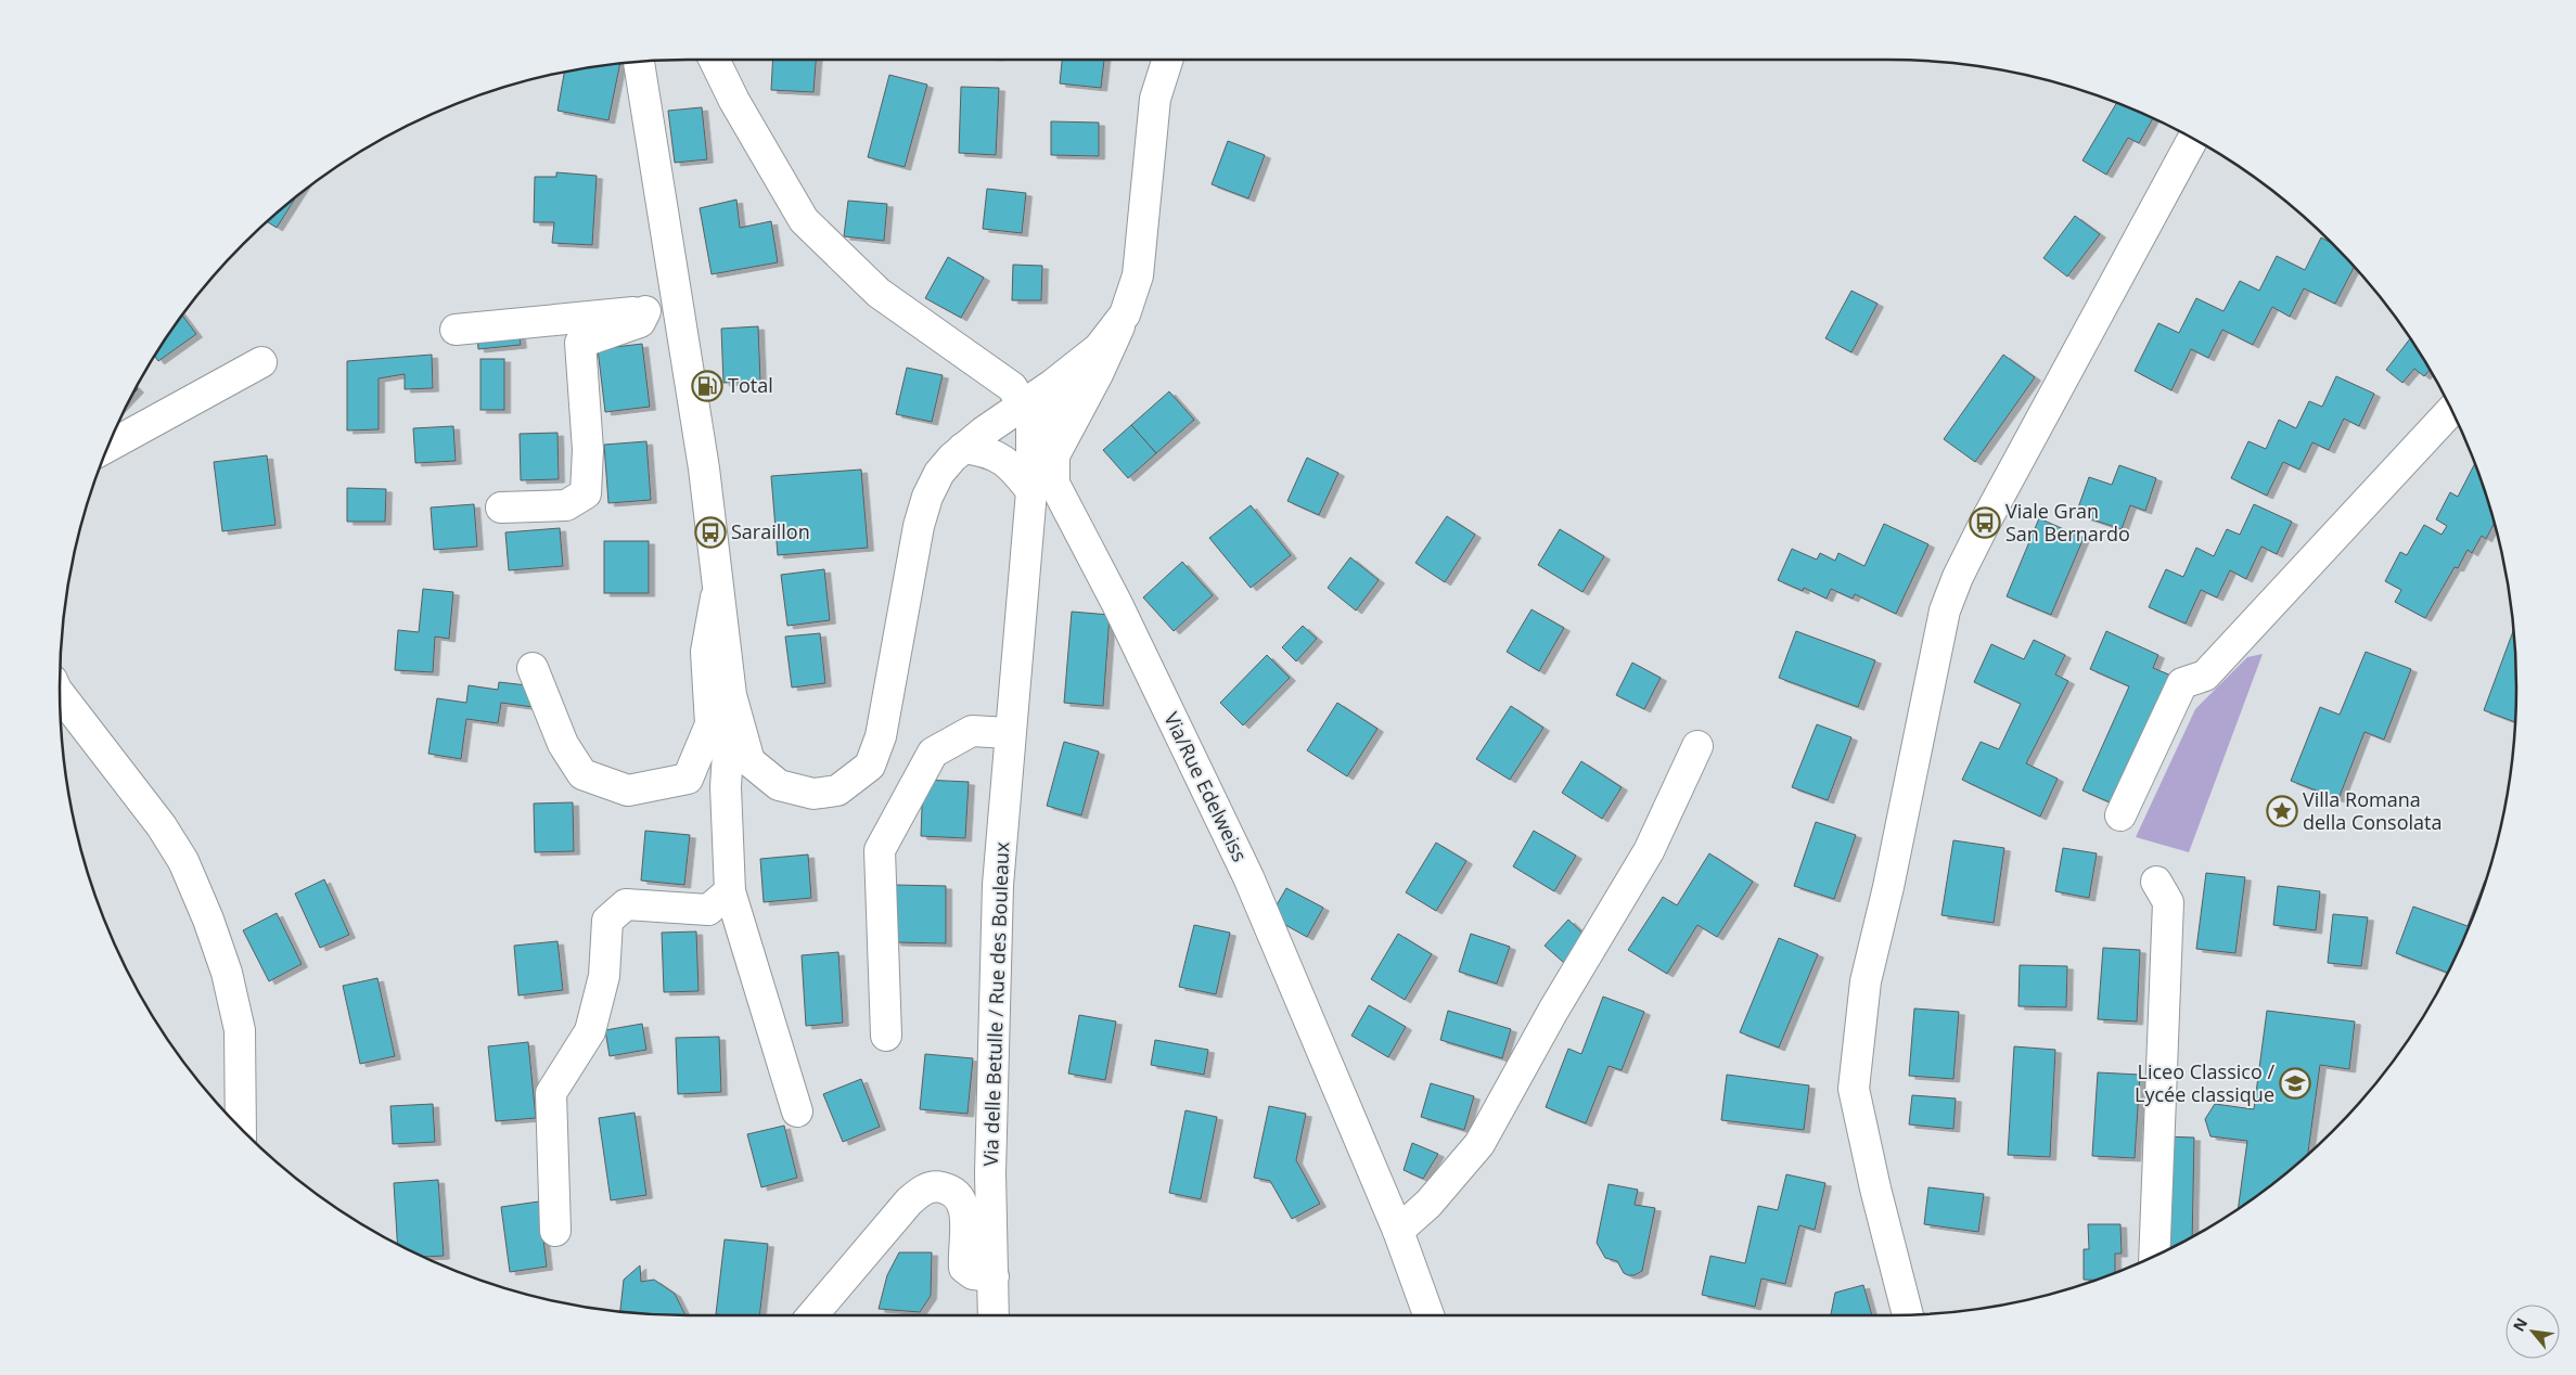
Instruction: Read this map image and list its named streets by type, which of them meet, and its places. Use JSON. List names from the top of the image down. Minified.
{"streets":{"street":["Via/Rue Edelweiss","Via delle Betulle / Rue des Bouleaux"]},"places":{"fuel station":["Total"],"bus stop":["Viale Gran San Bernardo","Saraillon"],"place":["Villa Romana della Consolata"],"school or university":["Liceo Classico / Lycée classique"]},"north":"top left"}
